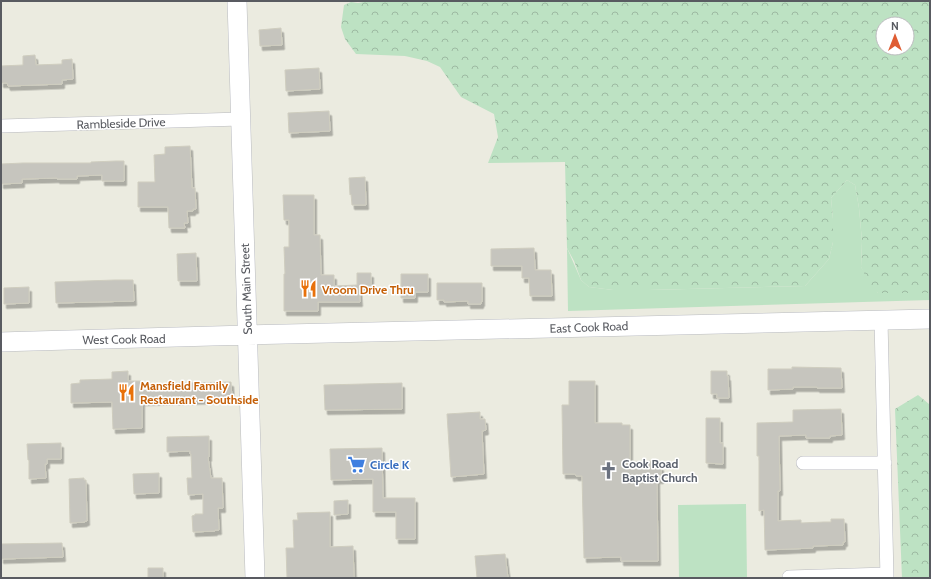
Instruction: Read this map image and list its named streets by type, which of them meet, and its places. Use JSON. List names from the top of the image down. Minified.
{"streets":{"main road":["South Main Street","East Cook Road","West Cook Road"],"street":["Rambleside Drive"]},"crossings":[["Rambleside Drive","South Main Street"],["South Main Street","East Cook Road"],["South Main Street","West Cook Road"],["East Cook Road","West Cook Road"]],"places":{"restaurant":["Vroom Drive Thru","Mansfield Family Restaurant - Southside"],"supermarket":["Circle K"],"church":["Cook Road Baptist Church"]},"north":"top"}
